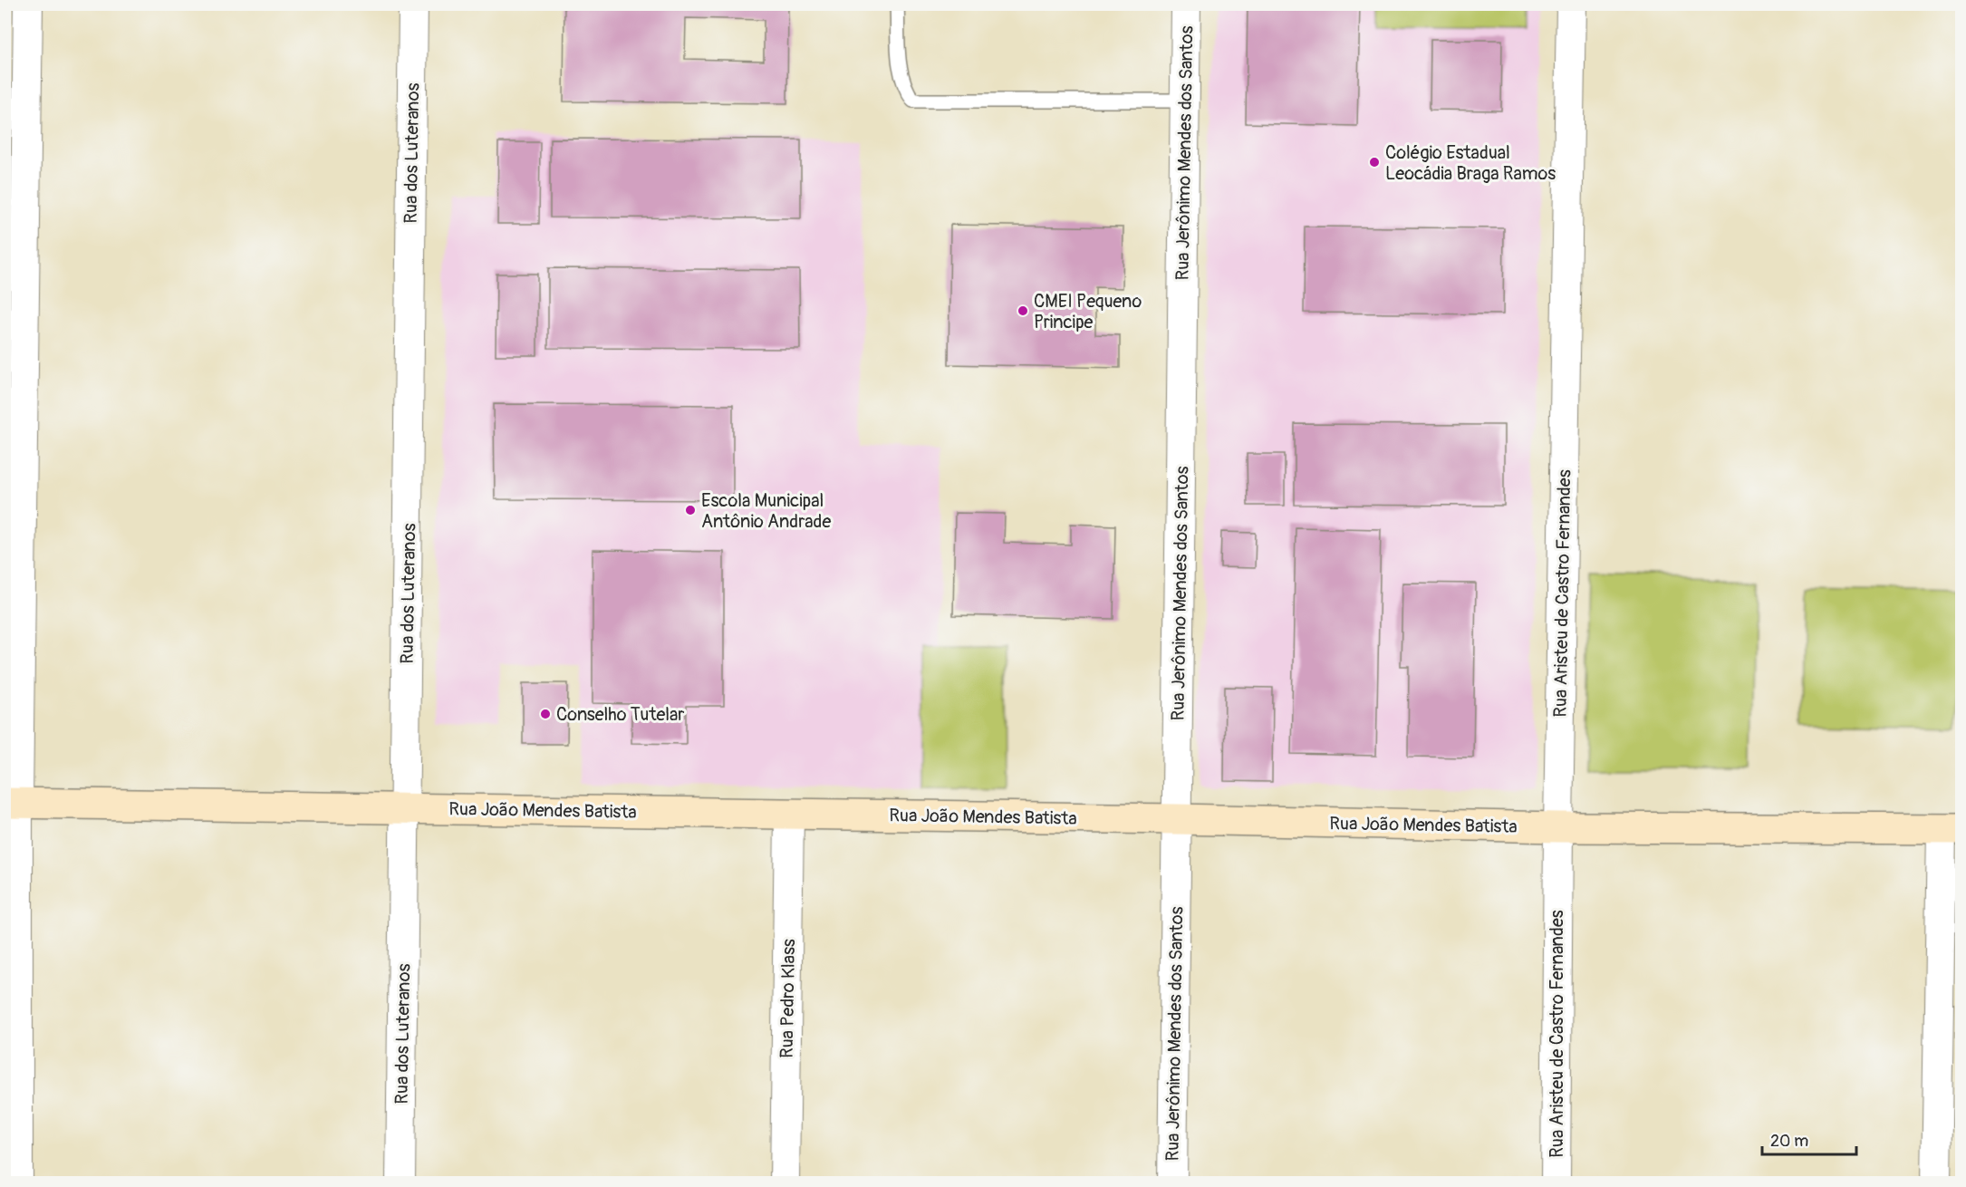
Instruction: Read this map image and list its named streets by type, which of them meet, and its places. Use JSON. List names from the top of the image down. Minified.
{"streets":{"street":["Rua dos Luteranos","Rua Jerônimo Mendes dos Santos","Rua Aristeu de Castro Fernandes","Rua João Mendes Batista","Rua Pedro Klass"]},"crossings":[["Rua dos Luteranos","Rua João Mendes Batista"],["Rua Jerônimo Mendes dos Santos","Rua João Mendes Batista"],["Rua Aristeu de Castro Fernandes","Rua João Mendes Batista"],["Rua João Mendes Batista","Rua Pedro Klass"]],"places":["Colégio Estadual Leocádia Braga Ramos","CMEI Pequeno Principe","Escola Municipal Antônio Andrade","Conselho Tutelar"],"scale_bar":"20 m"}
